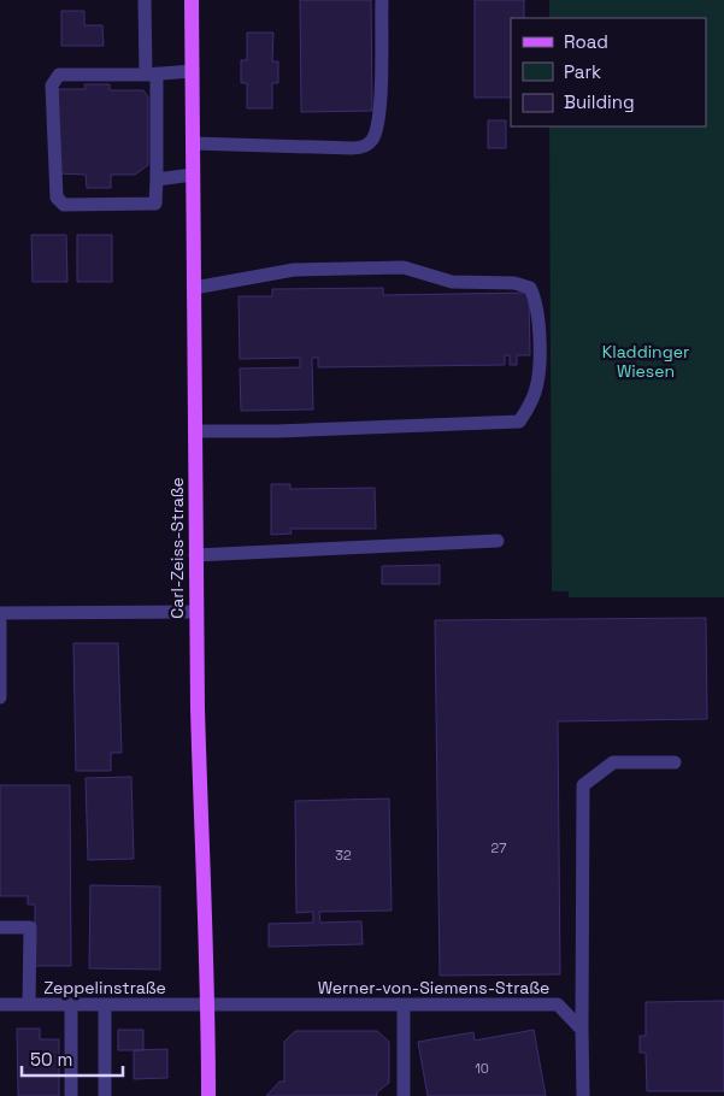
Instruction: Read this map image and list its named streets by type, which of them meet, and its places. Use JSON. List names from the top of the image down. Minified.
{"streets":{"main road":["Carl-Zeiss-Straße"],"street":["Zeppelinstraße","Werner-von-Siemens-Straße"]},"crossings":[["Carl-Zeiss-Straße","Zeppelinstraße"],["Carl-Zeiss-Straße","Werner-von-Siemens-Straße"],["Zeppelinstraße","Werner-von-Siemens-Straße"]],"parks":["Kladdinger Wiesen"],"house_numbers":["27","32","10"],"legend":["Road","Park","Building"],"scale_bar":"50 m"}
